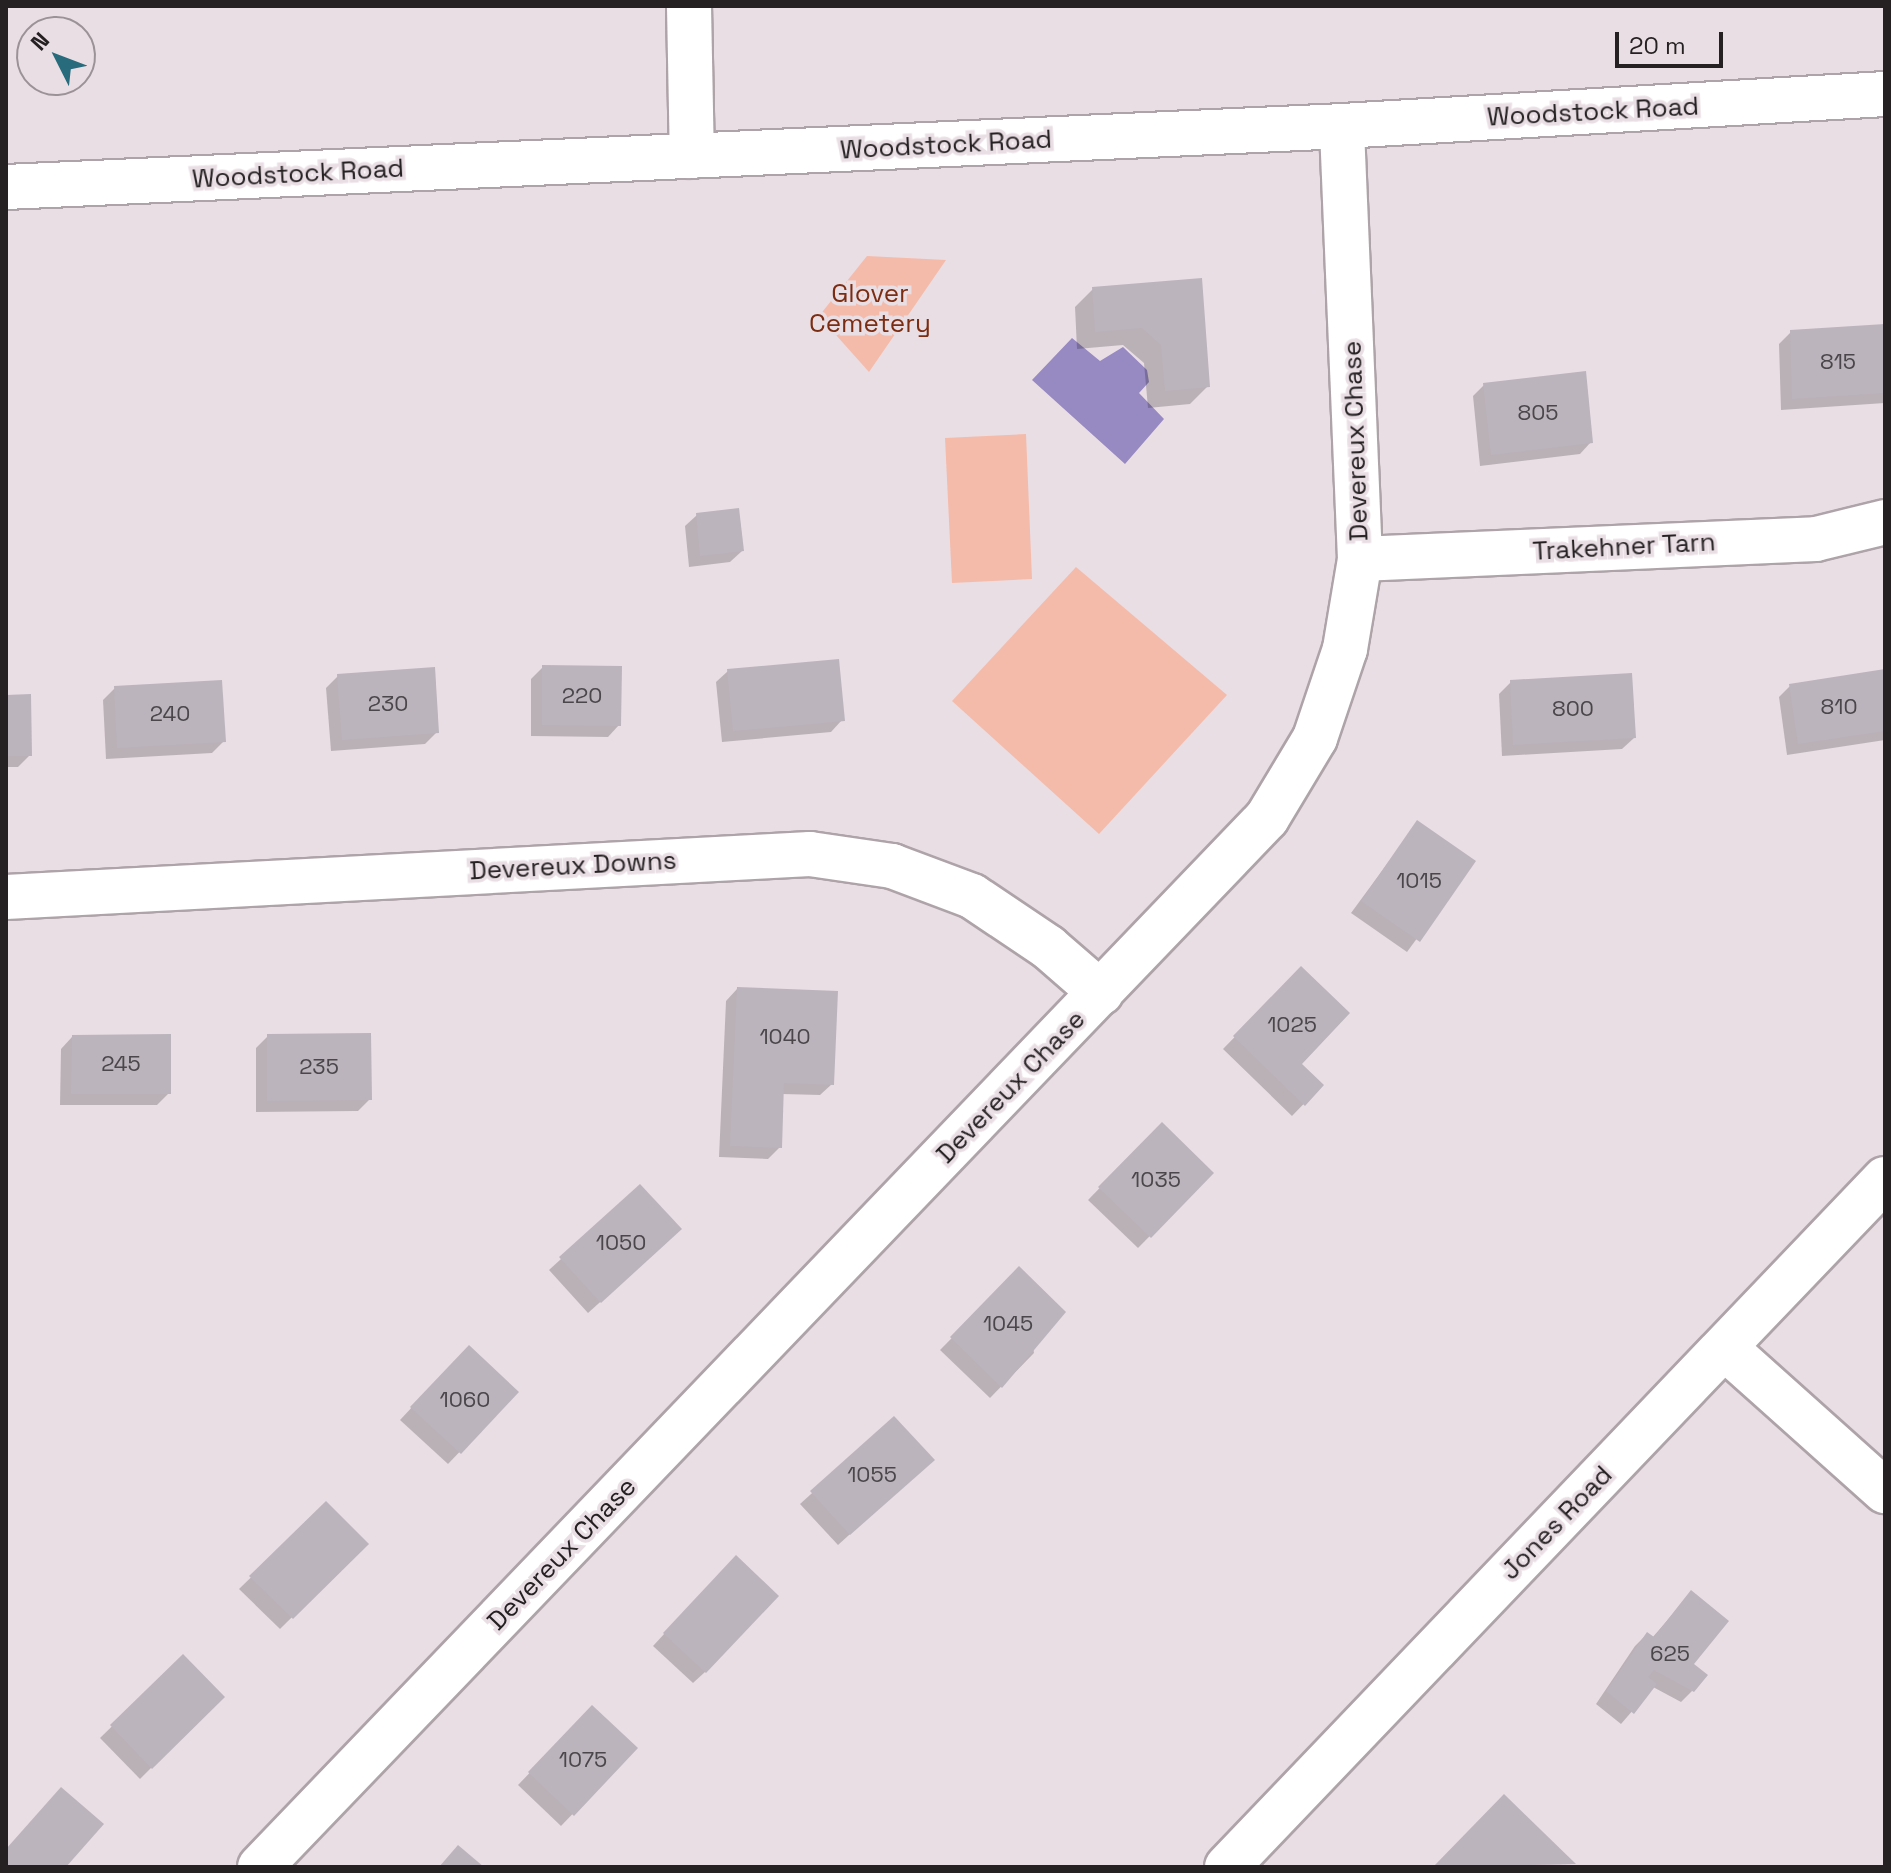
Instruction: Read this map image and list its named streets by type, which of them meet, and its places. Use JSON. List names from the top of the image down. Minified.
{"streets":{"street":["Woodstock Road","Devereux Chase","Trakehner Tarn","Devereux Downs","Jones Road"]},"crossings":[["Woodstock Road","Devereux Chase"],["Devereux Chase","Trakehner Tarn"],["Devereux Chase","Devereux Downs"]],"parks":["Glover Cemetery"],"house_numbers":["815","805","220","230","810","800","240","1015","1025","1040","245","235","1035","1050","1045","1060","1055","625","1075"],"scale_bar":"20 m","north":"top left"}
